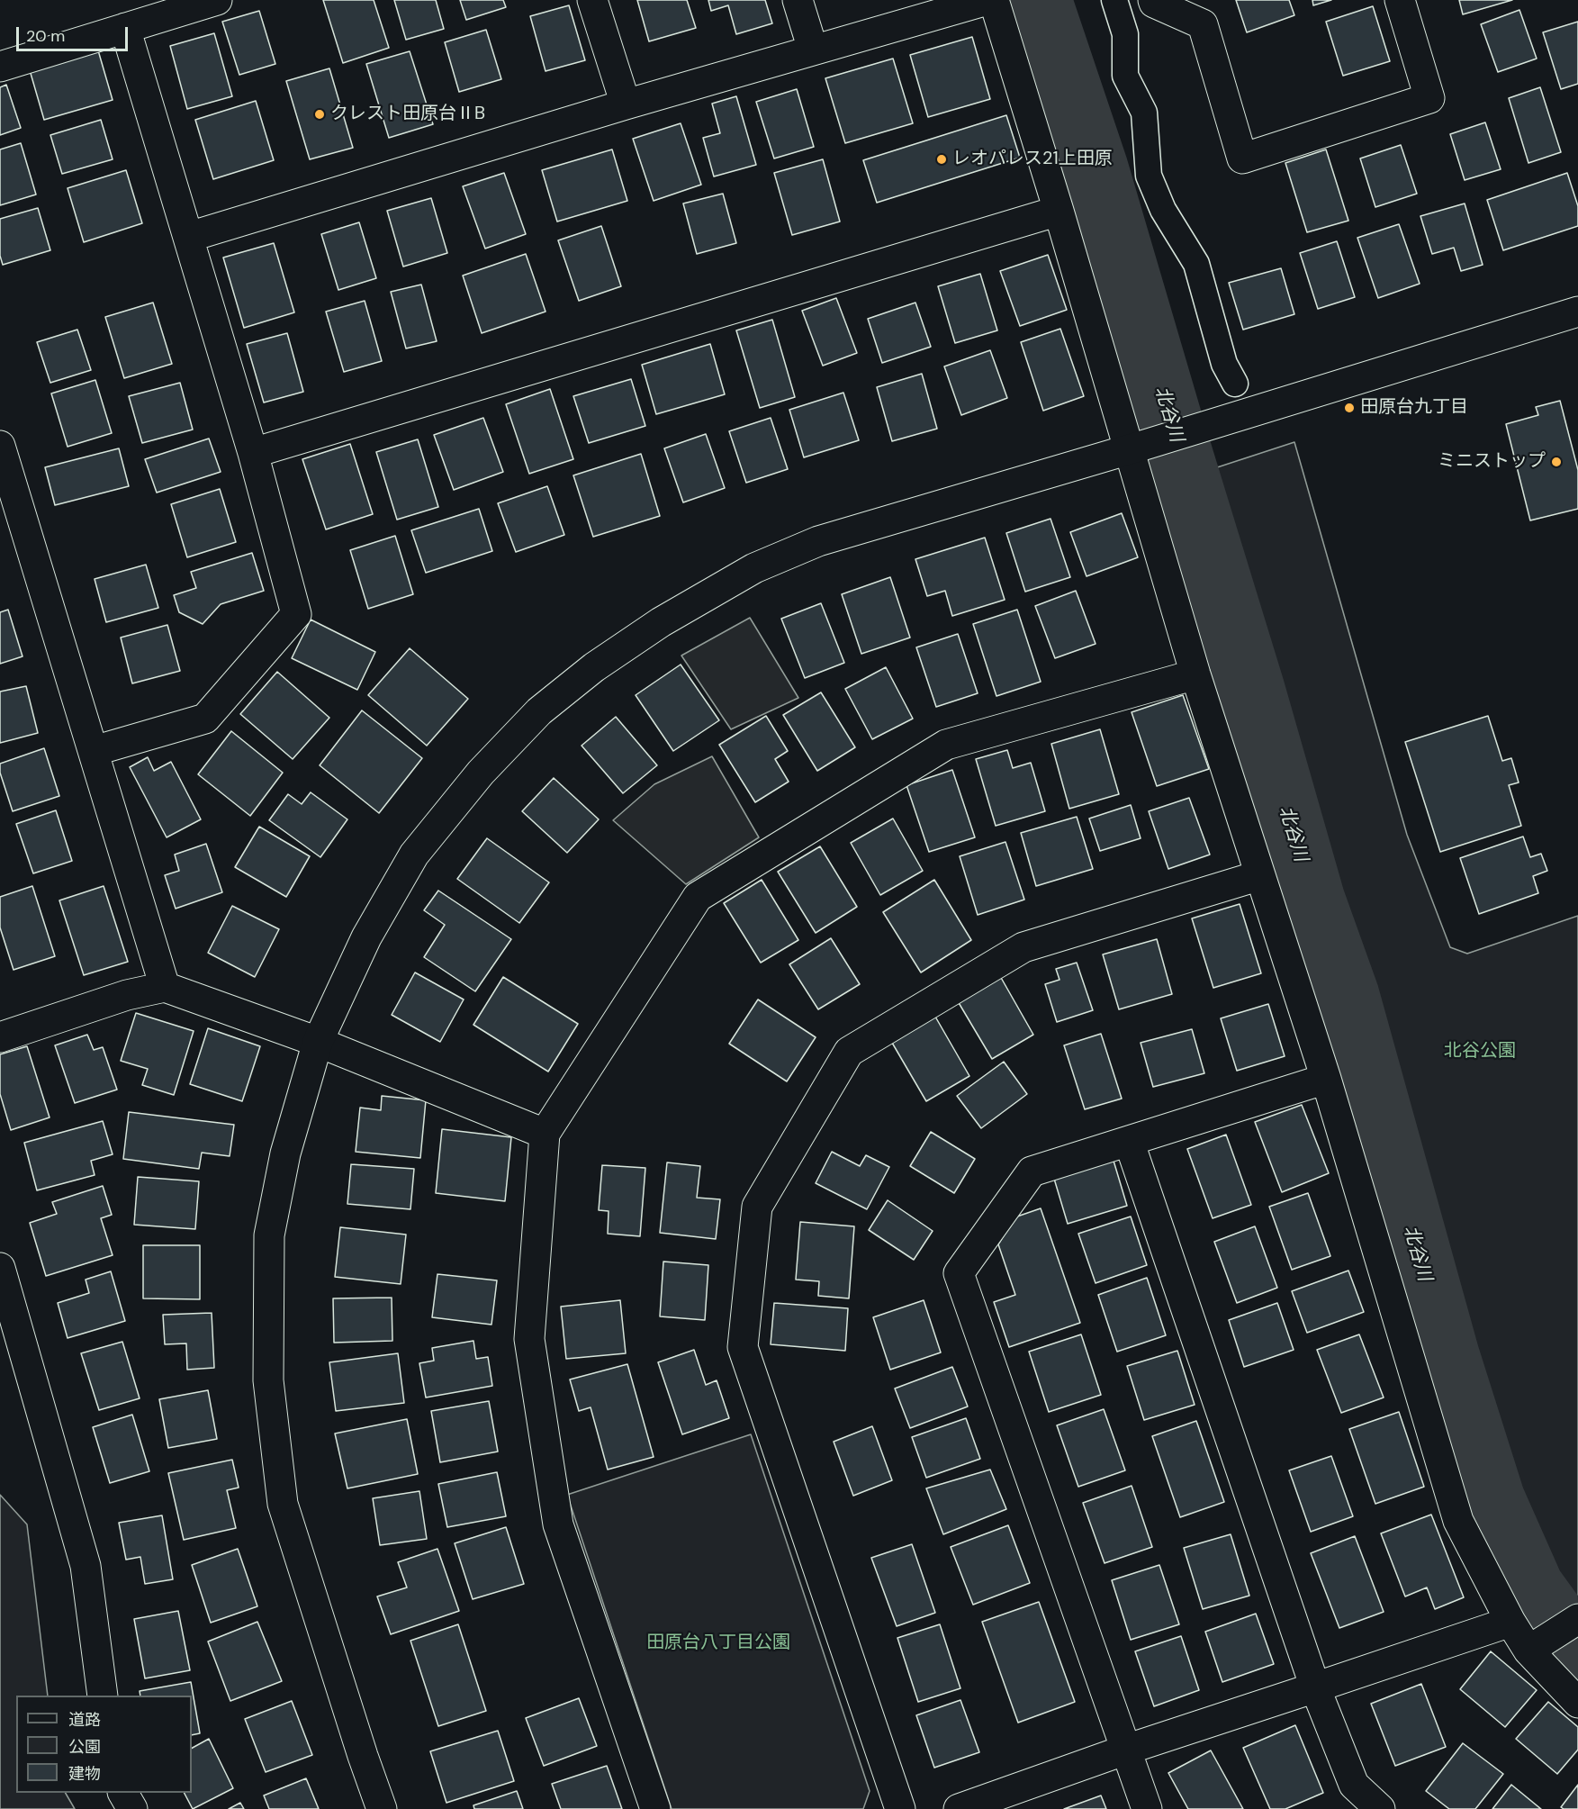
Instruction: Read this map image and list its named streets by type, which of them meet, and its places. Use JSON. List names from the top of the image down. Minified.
{"water":["北谷川"],"parks":["北谷公園","田原台八丁目公園"],"places":["クレスト田原台ⅡB","レオパレス21上田原","田原台九丁目","ミニストップ"],"legend":["道路","公園","建物"],"scale_bar":"20 m"}
